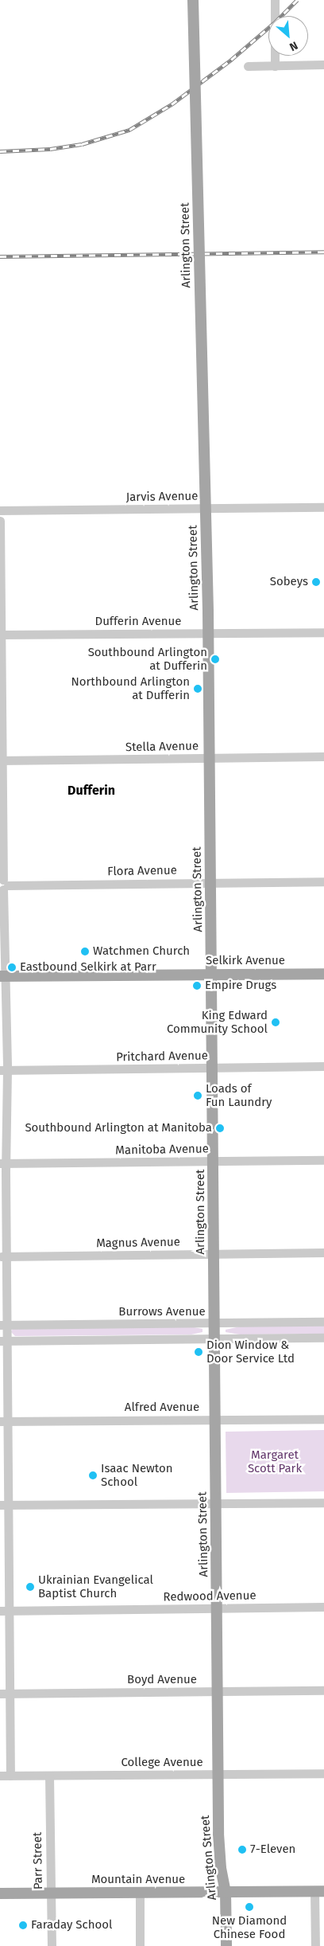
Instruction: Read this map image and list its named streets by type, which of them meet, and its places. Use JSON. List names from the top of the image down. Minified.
{"streets":{"main road":["Arlington Street","Selkirk Avenue","Mountain Avenue"],"street":["Jarvis Avenue","Dufferin Avenue","Stella Avenue","Flora Avenue","Pritchard Avenue","Manitoba Avenue","Magnus Avenue","Burrows Avenue","Alfred Avenue","Redwood Avenue","Boyd Avenue","College Avenue","Parr Street"]},"crossings":[["Arlington Street","Dufferin Avenue"],["Arlington Street","Stella Avenue"],["Arlington Street","Flora Avenue"],["Arlington Street","Selkirk Avenue"],["Arlington Street","Pritchard Avenue"],["Arlington Street","Manitoba Avenue"],["Arlington Street","Magnus Avenue"],["Arlington Street","Burrows Avenue"],["Arlington Street","Alfred Avenue"],["Arlington Street","Redwood Avenue"],["Arlington Street","Boyd Avenue"],["Arlington Street","College Avenue"],["Arlington Street","Mountain Avenue"],["College Avenue","Parr Street"],["Parr Street","Mountain Avenue"]],"districts":["Dufferin"],"parks":["Margaret Scott Park"],"places":["Sobeys","Southbound Arlington at Dufferin","Northbound Arlington at Dufferin","Watchmen Church","Eastbound Selkirk at Parr","Empire Drugs","King Edward Community School","Loads of Fun Laundry","Southbound Arlington at Manitoba","Dion Window & Door Service Ltd","Isaac Newton School","Ukrainian Evangelical Baptist Church","7-Eleven","New Diamond Chinese Food","Faraday School"],"north":"bottom right"}
